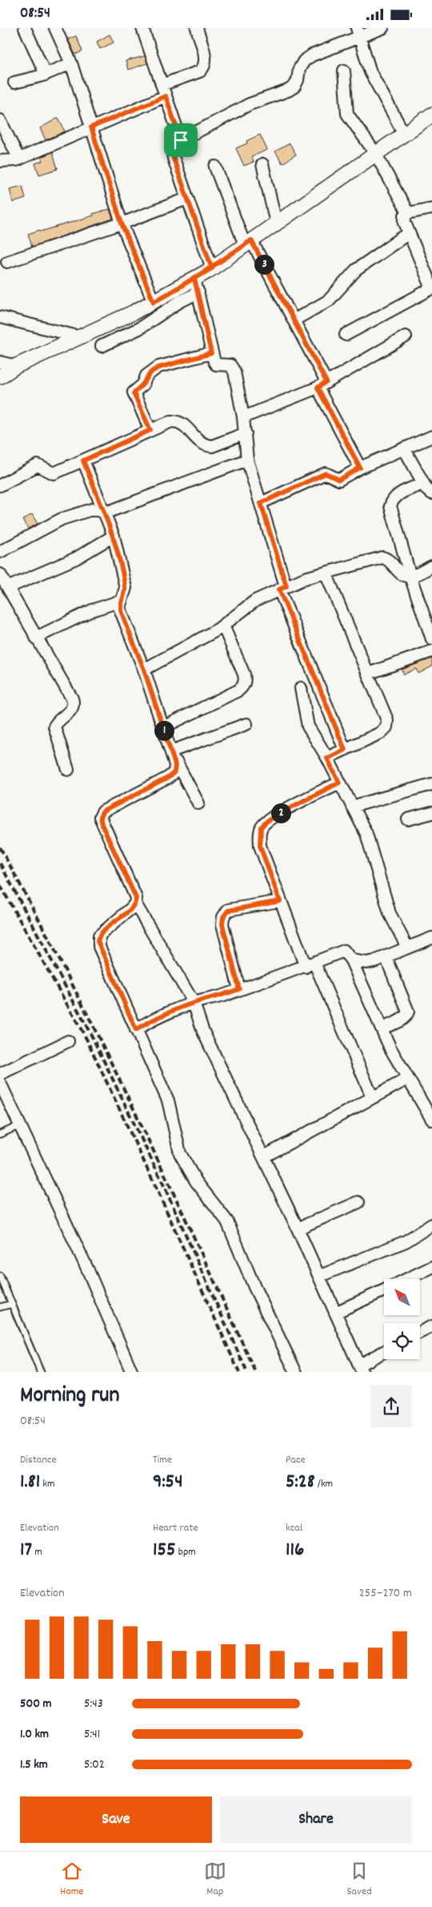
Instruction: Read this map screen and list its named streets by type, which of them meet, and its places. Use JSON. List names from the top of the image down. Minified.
{"north":"top left","page":{"status":"08:54","pins":["3","1","2"],"heading":["Morning run","08:54"],"stats":[["Distance","1.81 km"],["Time","9:54"],["Pace","5:28 /km"],["Elevation","17 m"],["Heart rate","155 bpm"],["kcal","116"]],"chart":["Elevation","255–270 m"],"list":[{"name":"500 m","note":"5:43"},{"name":"1.0 km","note":"5:41"},{"name":"1.5 km","note":"5:02"}],"buttons":["Save","Share"],"tabs":["Home","Map","Saved"]}}
